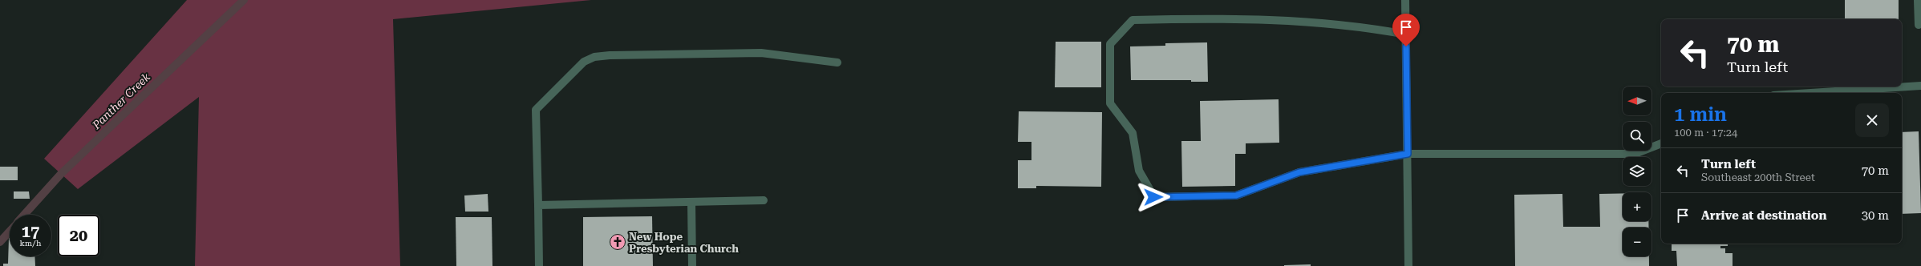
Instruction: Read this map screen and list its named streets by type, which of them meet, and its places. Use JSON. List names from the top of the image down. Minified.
{"water":["Panther Creek"],"places":{"church":["New Hope Presbyterian Church"]},"north":"left","page":{"turn":["70 m","Turn left"],"map_buttons":["+","−"],"heading":["1 min","100 m · 17:24"],"list":[{"name":"Turn left","note":"Southeast 200th Street","value":"70 m"},{"name":"Arrive at destination","value":"30 m"}],"speed":"17 km/h","limit":"20"}}
